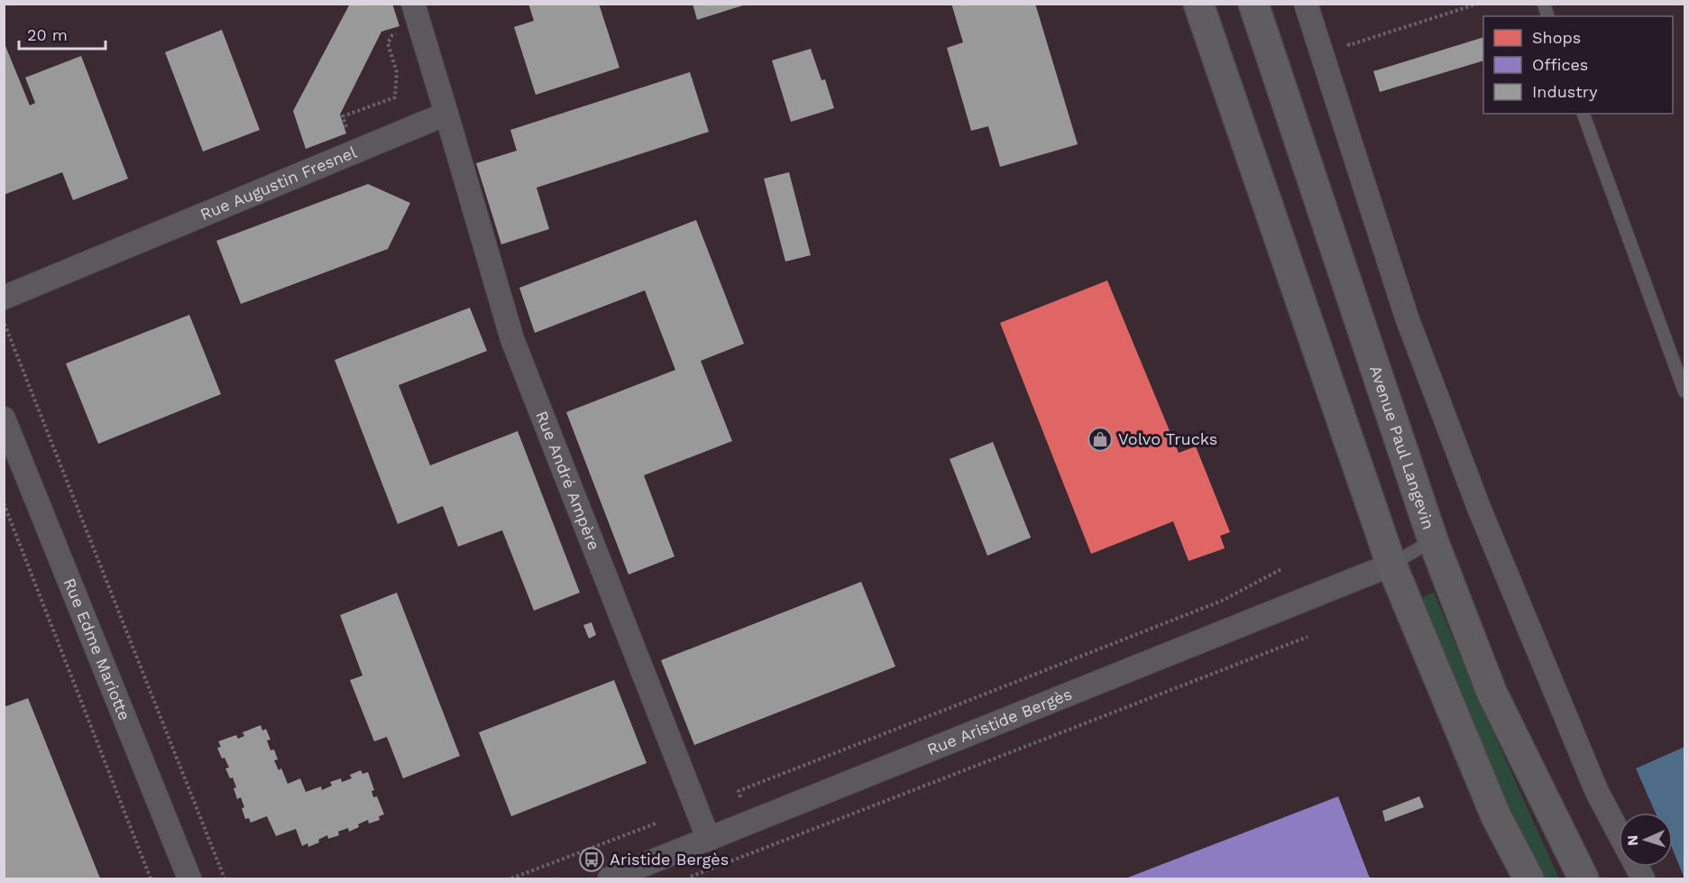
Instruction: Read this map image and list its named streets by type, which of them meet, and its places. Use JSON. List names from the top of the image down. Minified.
{"streets":{"main road":["Avenue Paul Langevin"],"street":["Rue Augustin Fresnel","Rue André Ampère","Rue Edme Mariotte","Rue Aristide Bergès"]},"crossings":[["Rue Augustin Fresnel","Rue André Ampère"],["Rue André Ampère","Rue Aristide Bergès"]],"places":{"shop":["Volvo Trucks"],"bus stop":["Aristide Bergès"]},"legend":["Shops","Offices","Industry"],"scale_bar":"20 m","north":"left"}
